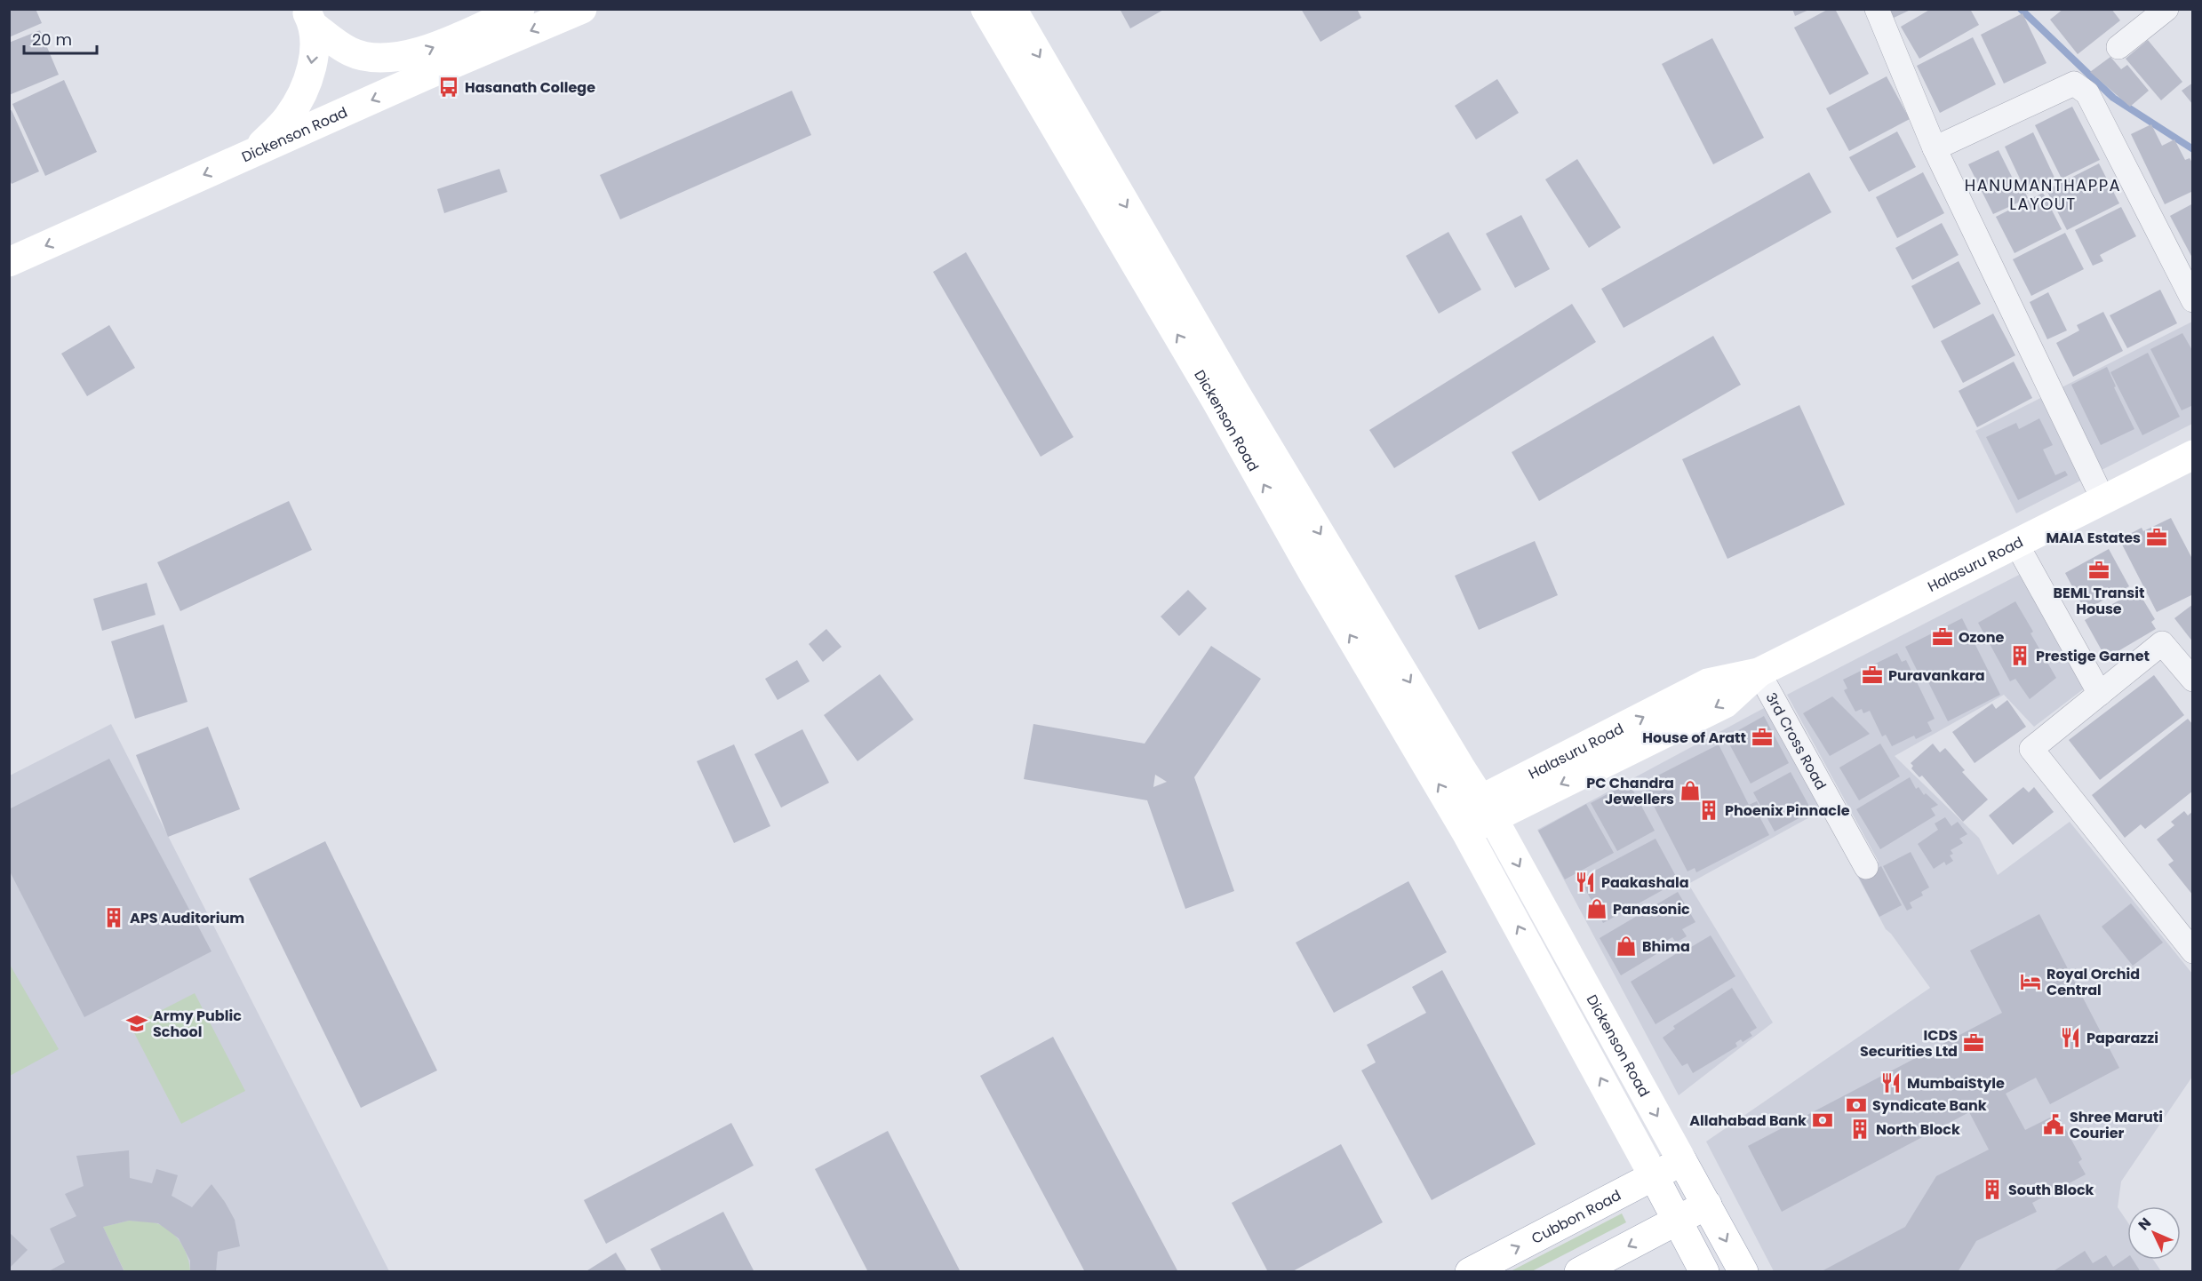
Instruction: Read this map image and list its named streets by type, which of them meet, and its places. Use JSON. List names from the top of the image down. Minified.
{"streets":{"main road":["Dickenson Road","Halasuru Road","Cubbon Road"],"street":["3rd Cross Road"]},"crossings":[["Dickenson Road","Halasuru Road"],["Dickenson Road","Cubbon Road"],["Halasuru Road","3rd Cross Road"]],"districts":["HANUMANTHAPPA LAYOUT"],"places":{"bus stop":["Hasanath College"],"office":["MAIA Estates","BEML Transit House","Ozone","Puravankara","House of Aratt","ICDS Securities Ltd"],"building":["Prestige Garnet","Phoenix Pinnacle","APS Auditorium","North Block","South Block"],"shop":["PC Chandra Jewellers","Panasonic","Bhima"],"restaurant":["Paakashala","Paparazzi","MumbaiStyle"],"hotel":["Royal Orchid Central"],"school or university":["Army Public School"],"bank":["Syndicate Bank","Allahabad Bank"],"public building":["Shree Maruti Courier"]},"scale_bar":"20 m","north":"top left"}
